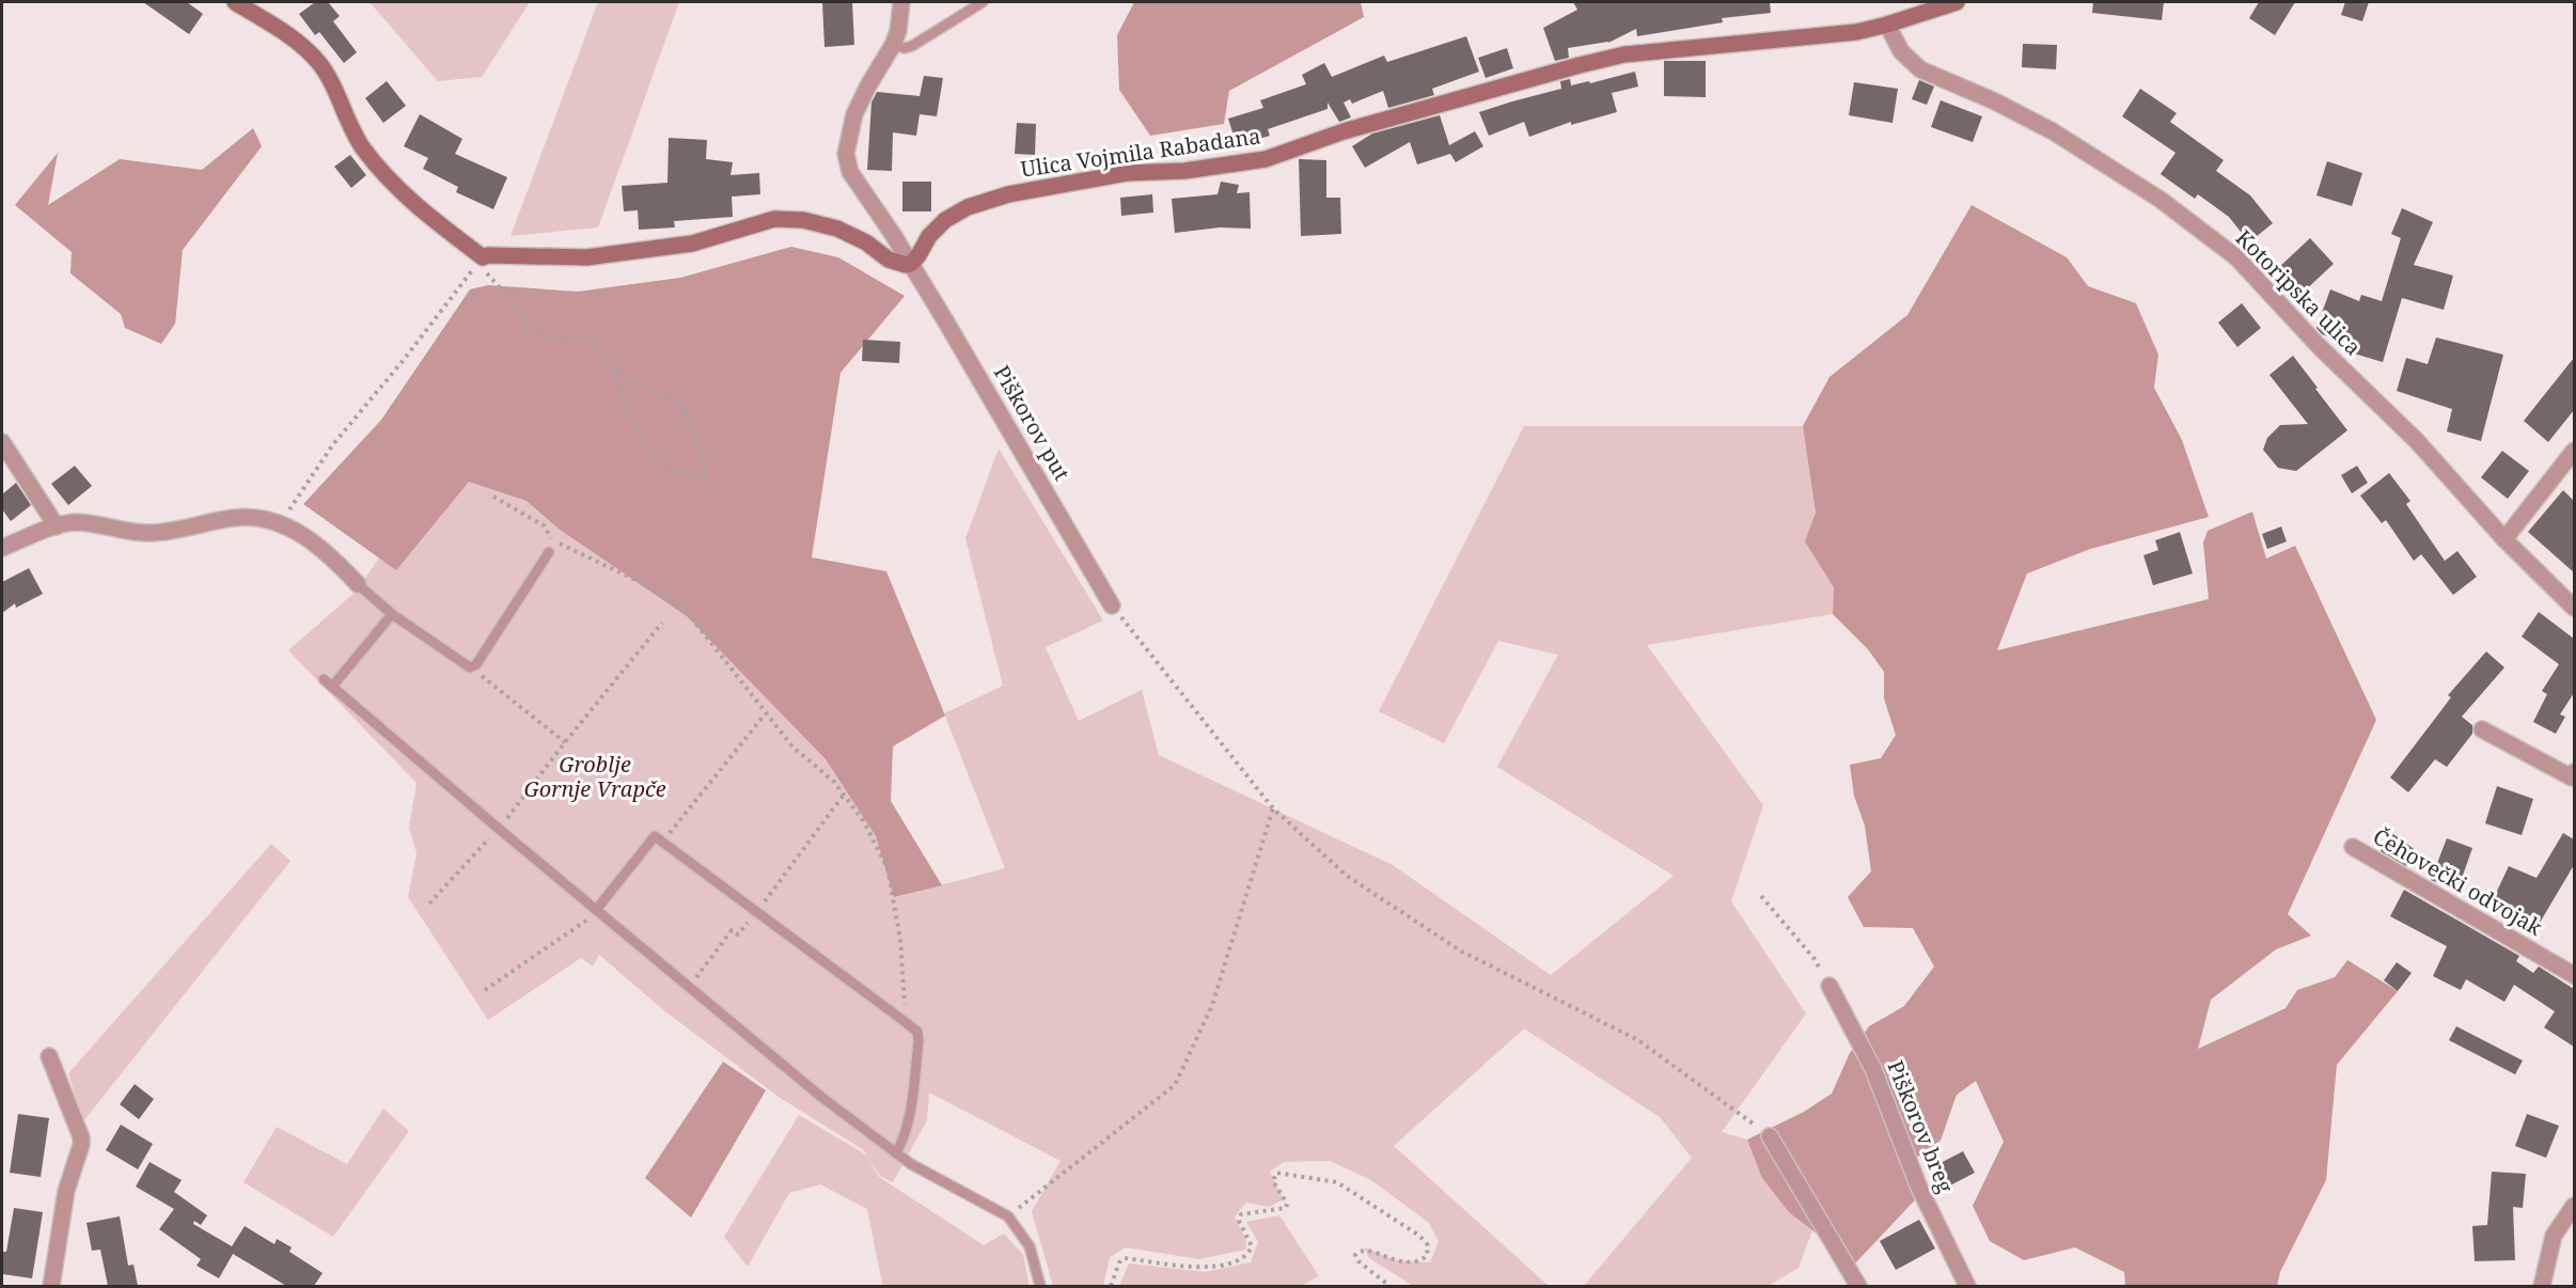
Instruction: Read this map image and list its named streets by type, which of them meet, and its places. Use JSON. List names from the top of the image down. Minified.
{"streets":{"street":["Ulica Vojmila Rabadana","Kotoripska ulica","Piškorov put","Čehovečki odvojak","Piškorov breg"]},"crossings":[["Ulica Vojmila Rabadana","Kotoripska ulica"],["Ulica Vojmila Rabadana","Piškorov put"]],"parks":["Groblje Gornje Vrapče"]}
